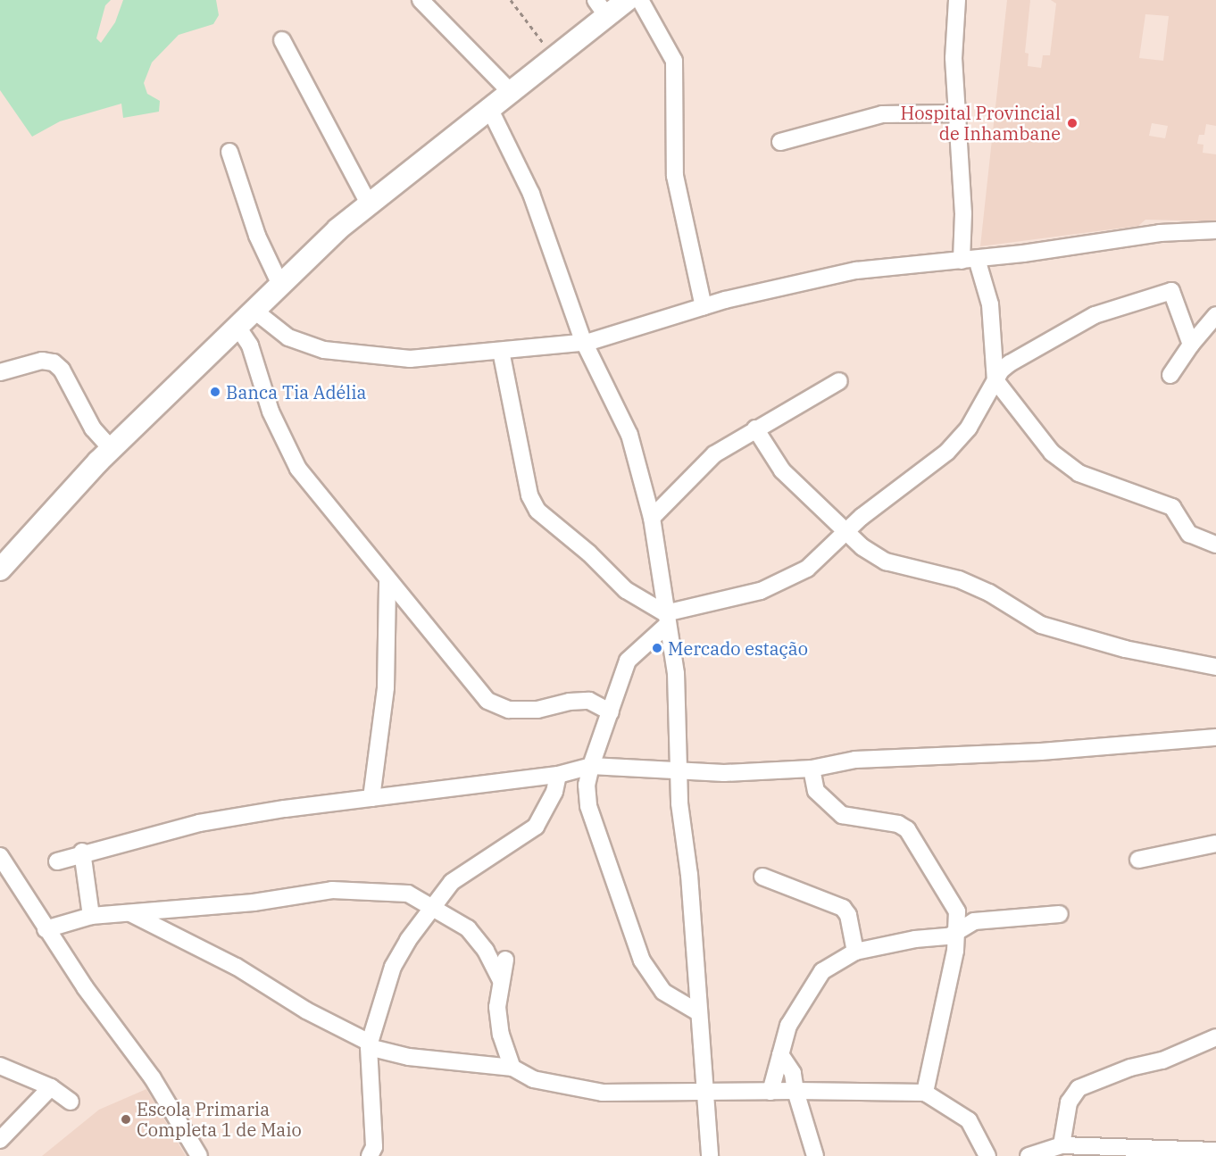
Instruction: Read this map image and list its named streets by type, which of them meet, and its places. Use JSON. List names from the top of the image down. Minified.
{"places":["Hospital Provincial de Inhambane","Banca Tia Adélia","Mercado estação","Escola Primaria Completa 1 de Maio"]}
